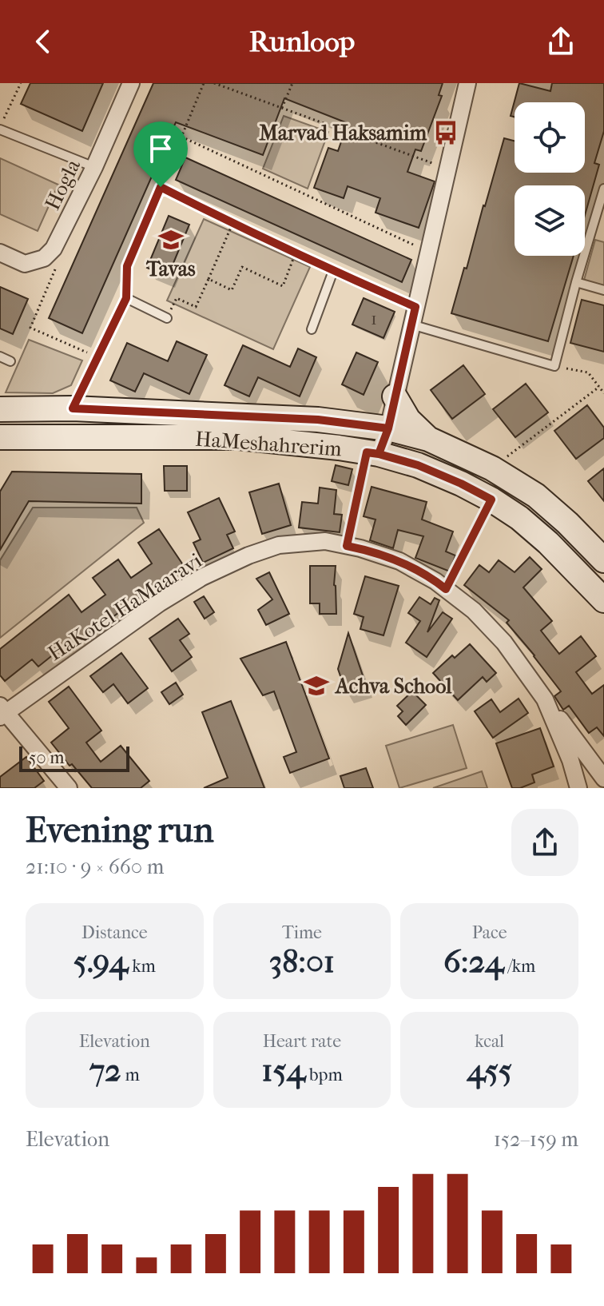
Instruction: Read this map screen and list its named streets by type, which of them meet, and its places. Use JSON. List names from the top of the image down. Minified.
{"streets":{"main road":["HaMeshahrerim"],"street":["Hogla","HaKotel HaMaaravi"]},"places":{"bus stop":["Marvad Haksamim"],"school or university":["Tavas","Achva School"]},"house_numbers":["1"],"scale_bar":"50 m","page":{"header":"Runloop","scale":"50 m","heading":["Evening run","21:10 · 9 × 660 m"],"stats":[["Distance","5.94 km"],["Time","38:01"],["Pace","6:24 /km"],["Elevation","72 m"],["Heart rate","154 bpm"],["kcal","455"]],"chart":["Elevation","152–159 m"]}}
